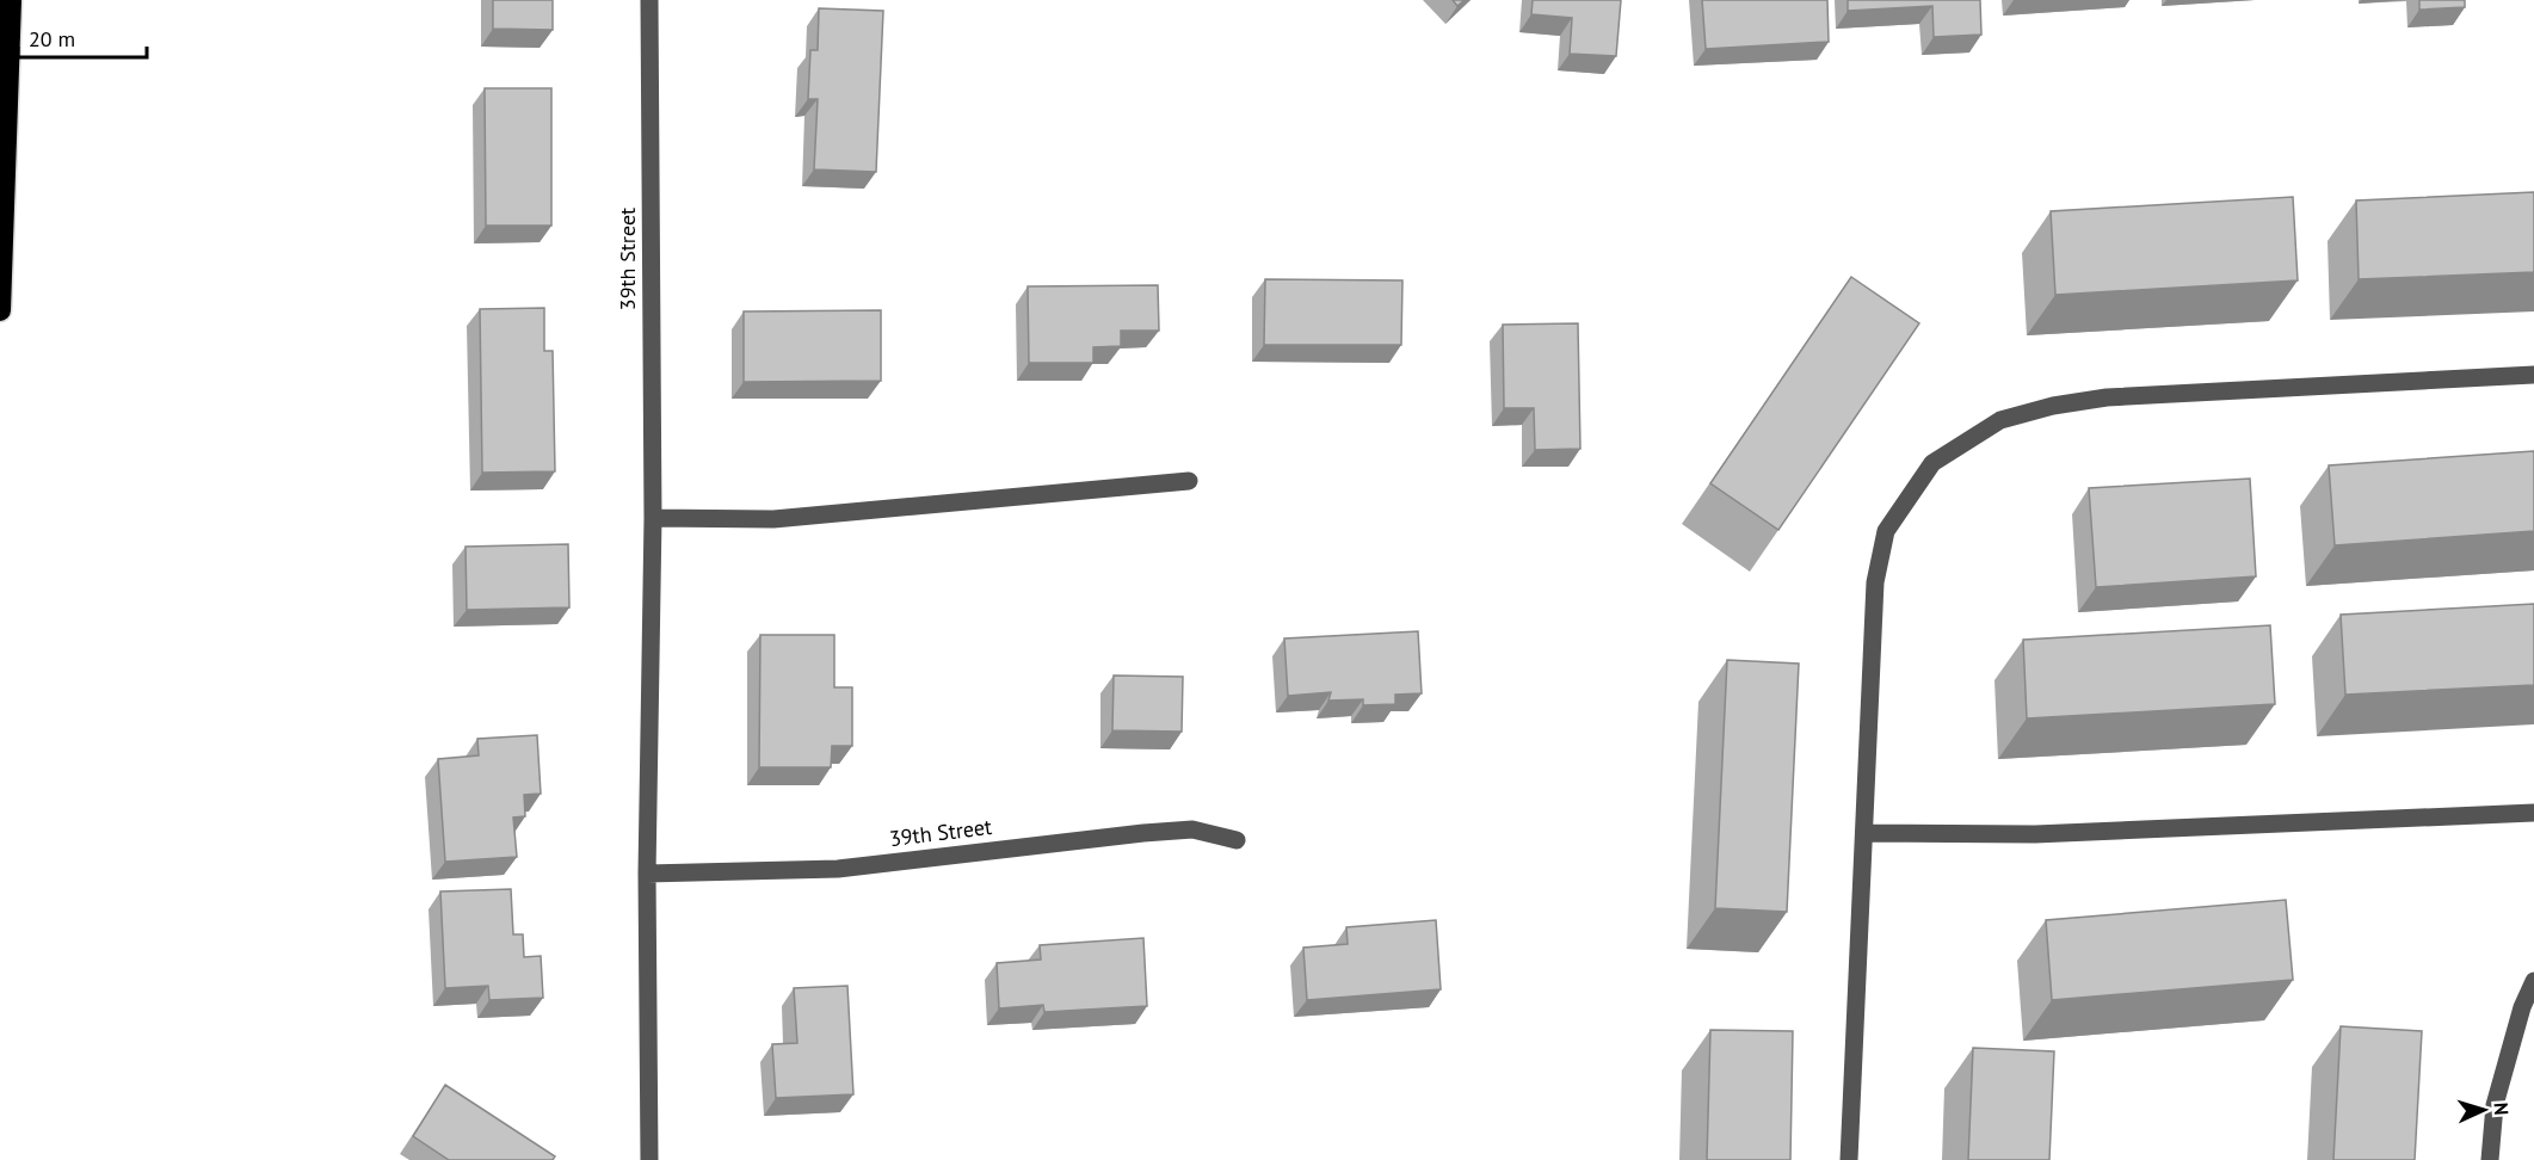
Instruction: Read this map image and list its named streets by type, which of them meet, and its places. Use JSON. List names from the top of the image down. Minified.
{"streets":{"street":["39th Street"]},"scale_bar":"20 m","north":"right"}
